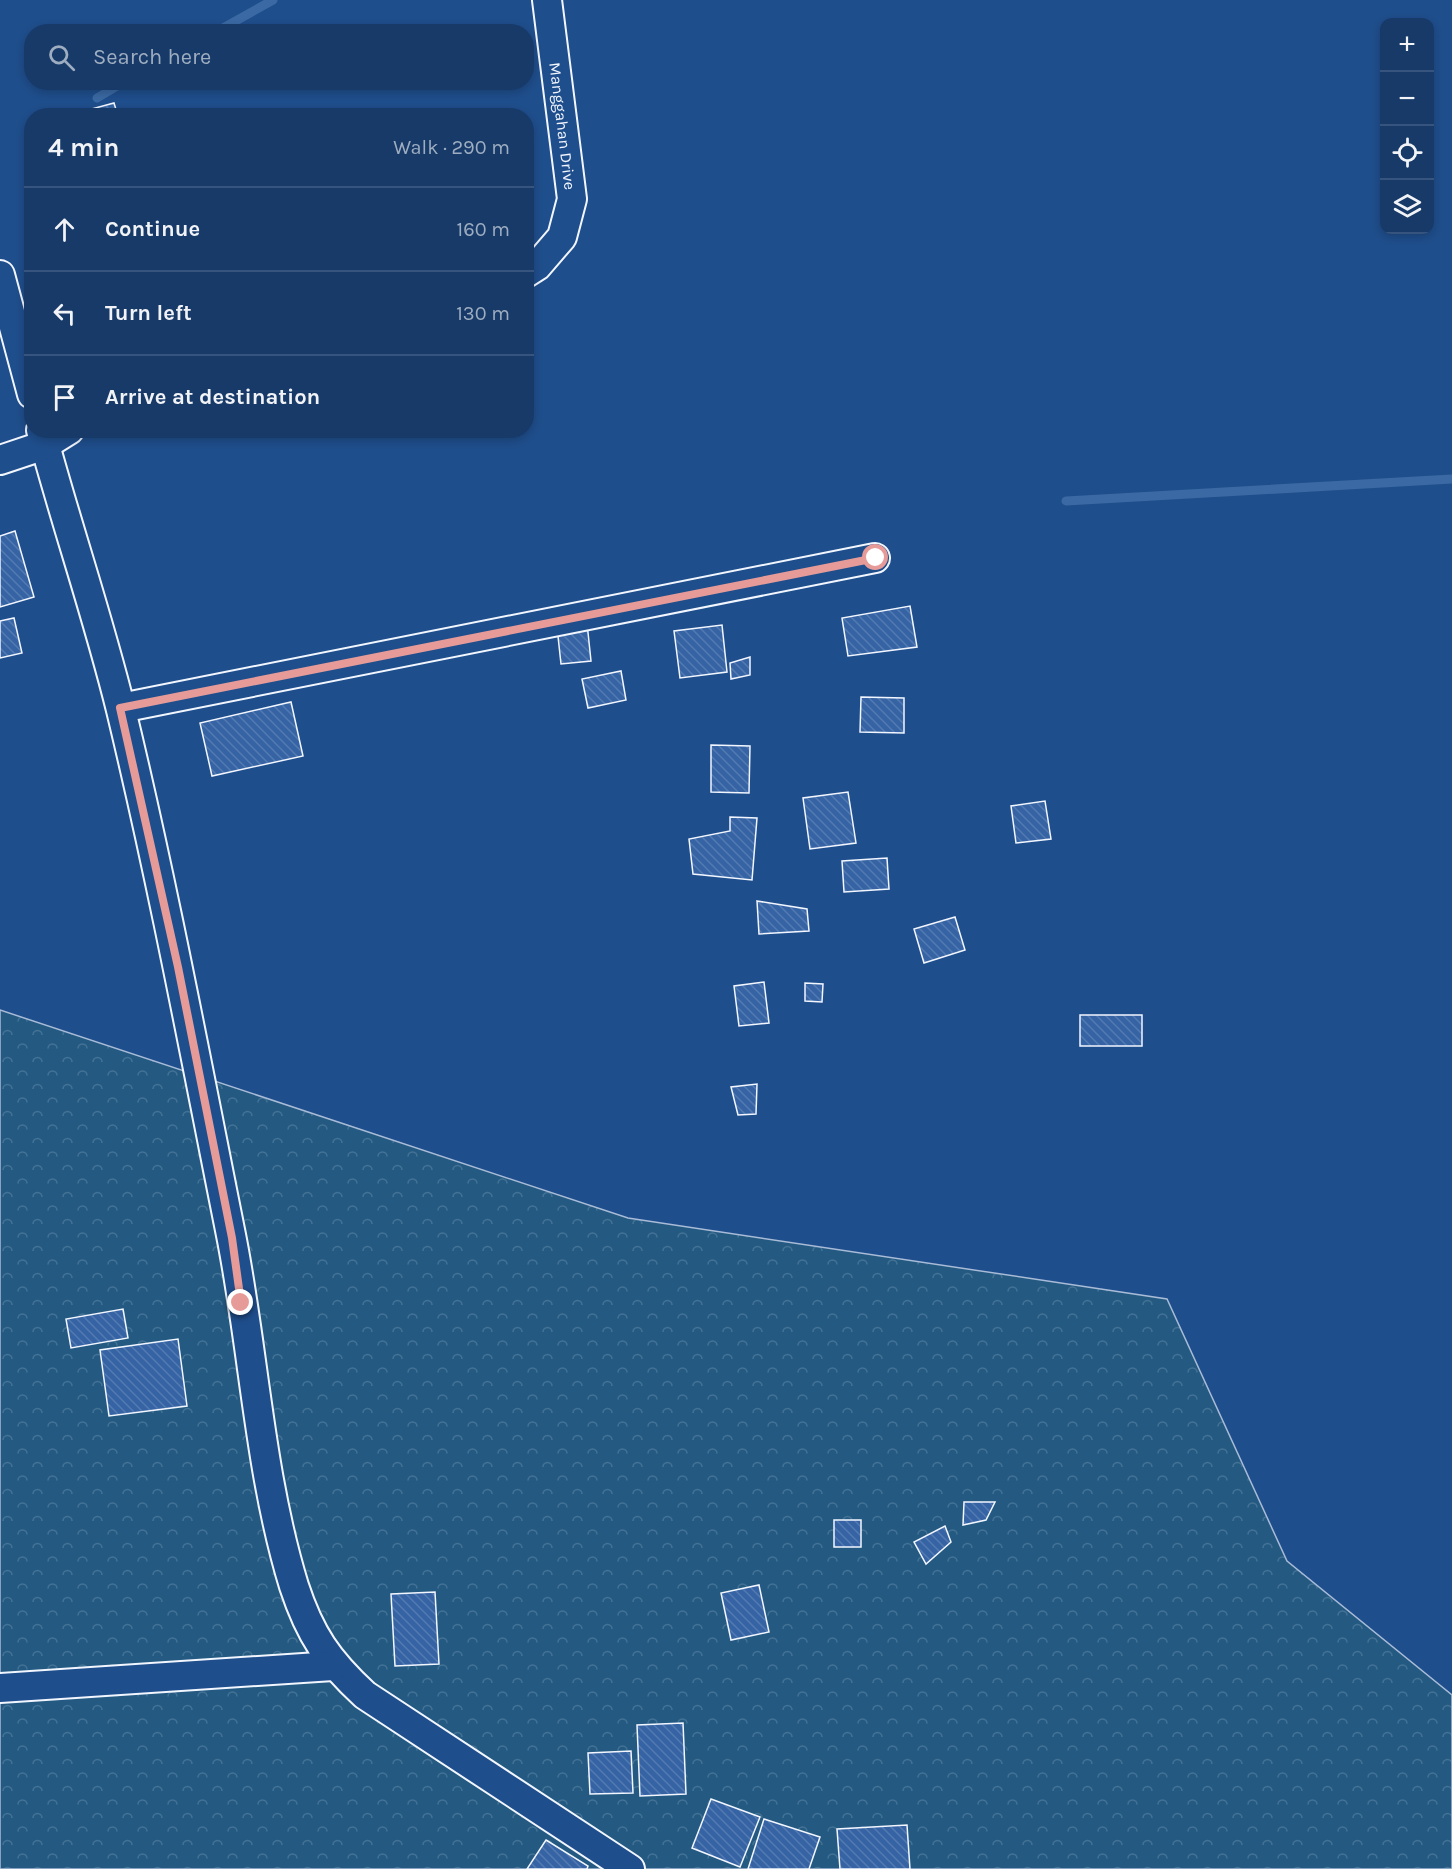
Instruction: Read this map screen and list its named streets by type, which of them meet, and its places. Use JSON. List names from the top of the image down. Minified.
{"streets":{"street":["Manggahan Drive"]},"page":{"map_buttons":["+","−"],"search":"Search here","heading":["4 min","Walk · 290 m"],"list":[["Continue","160 m"],["Turn left","130 m"],"Arrive at destination"]}}
